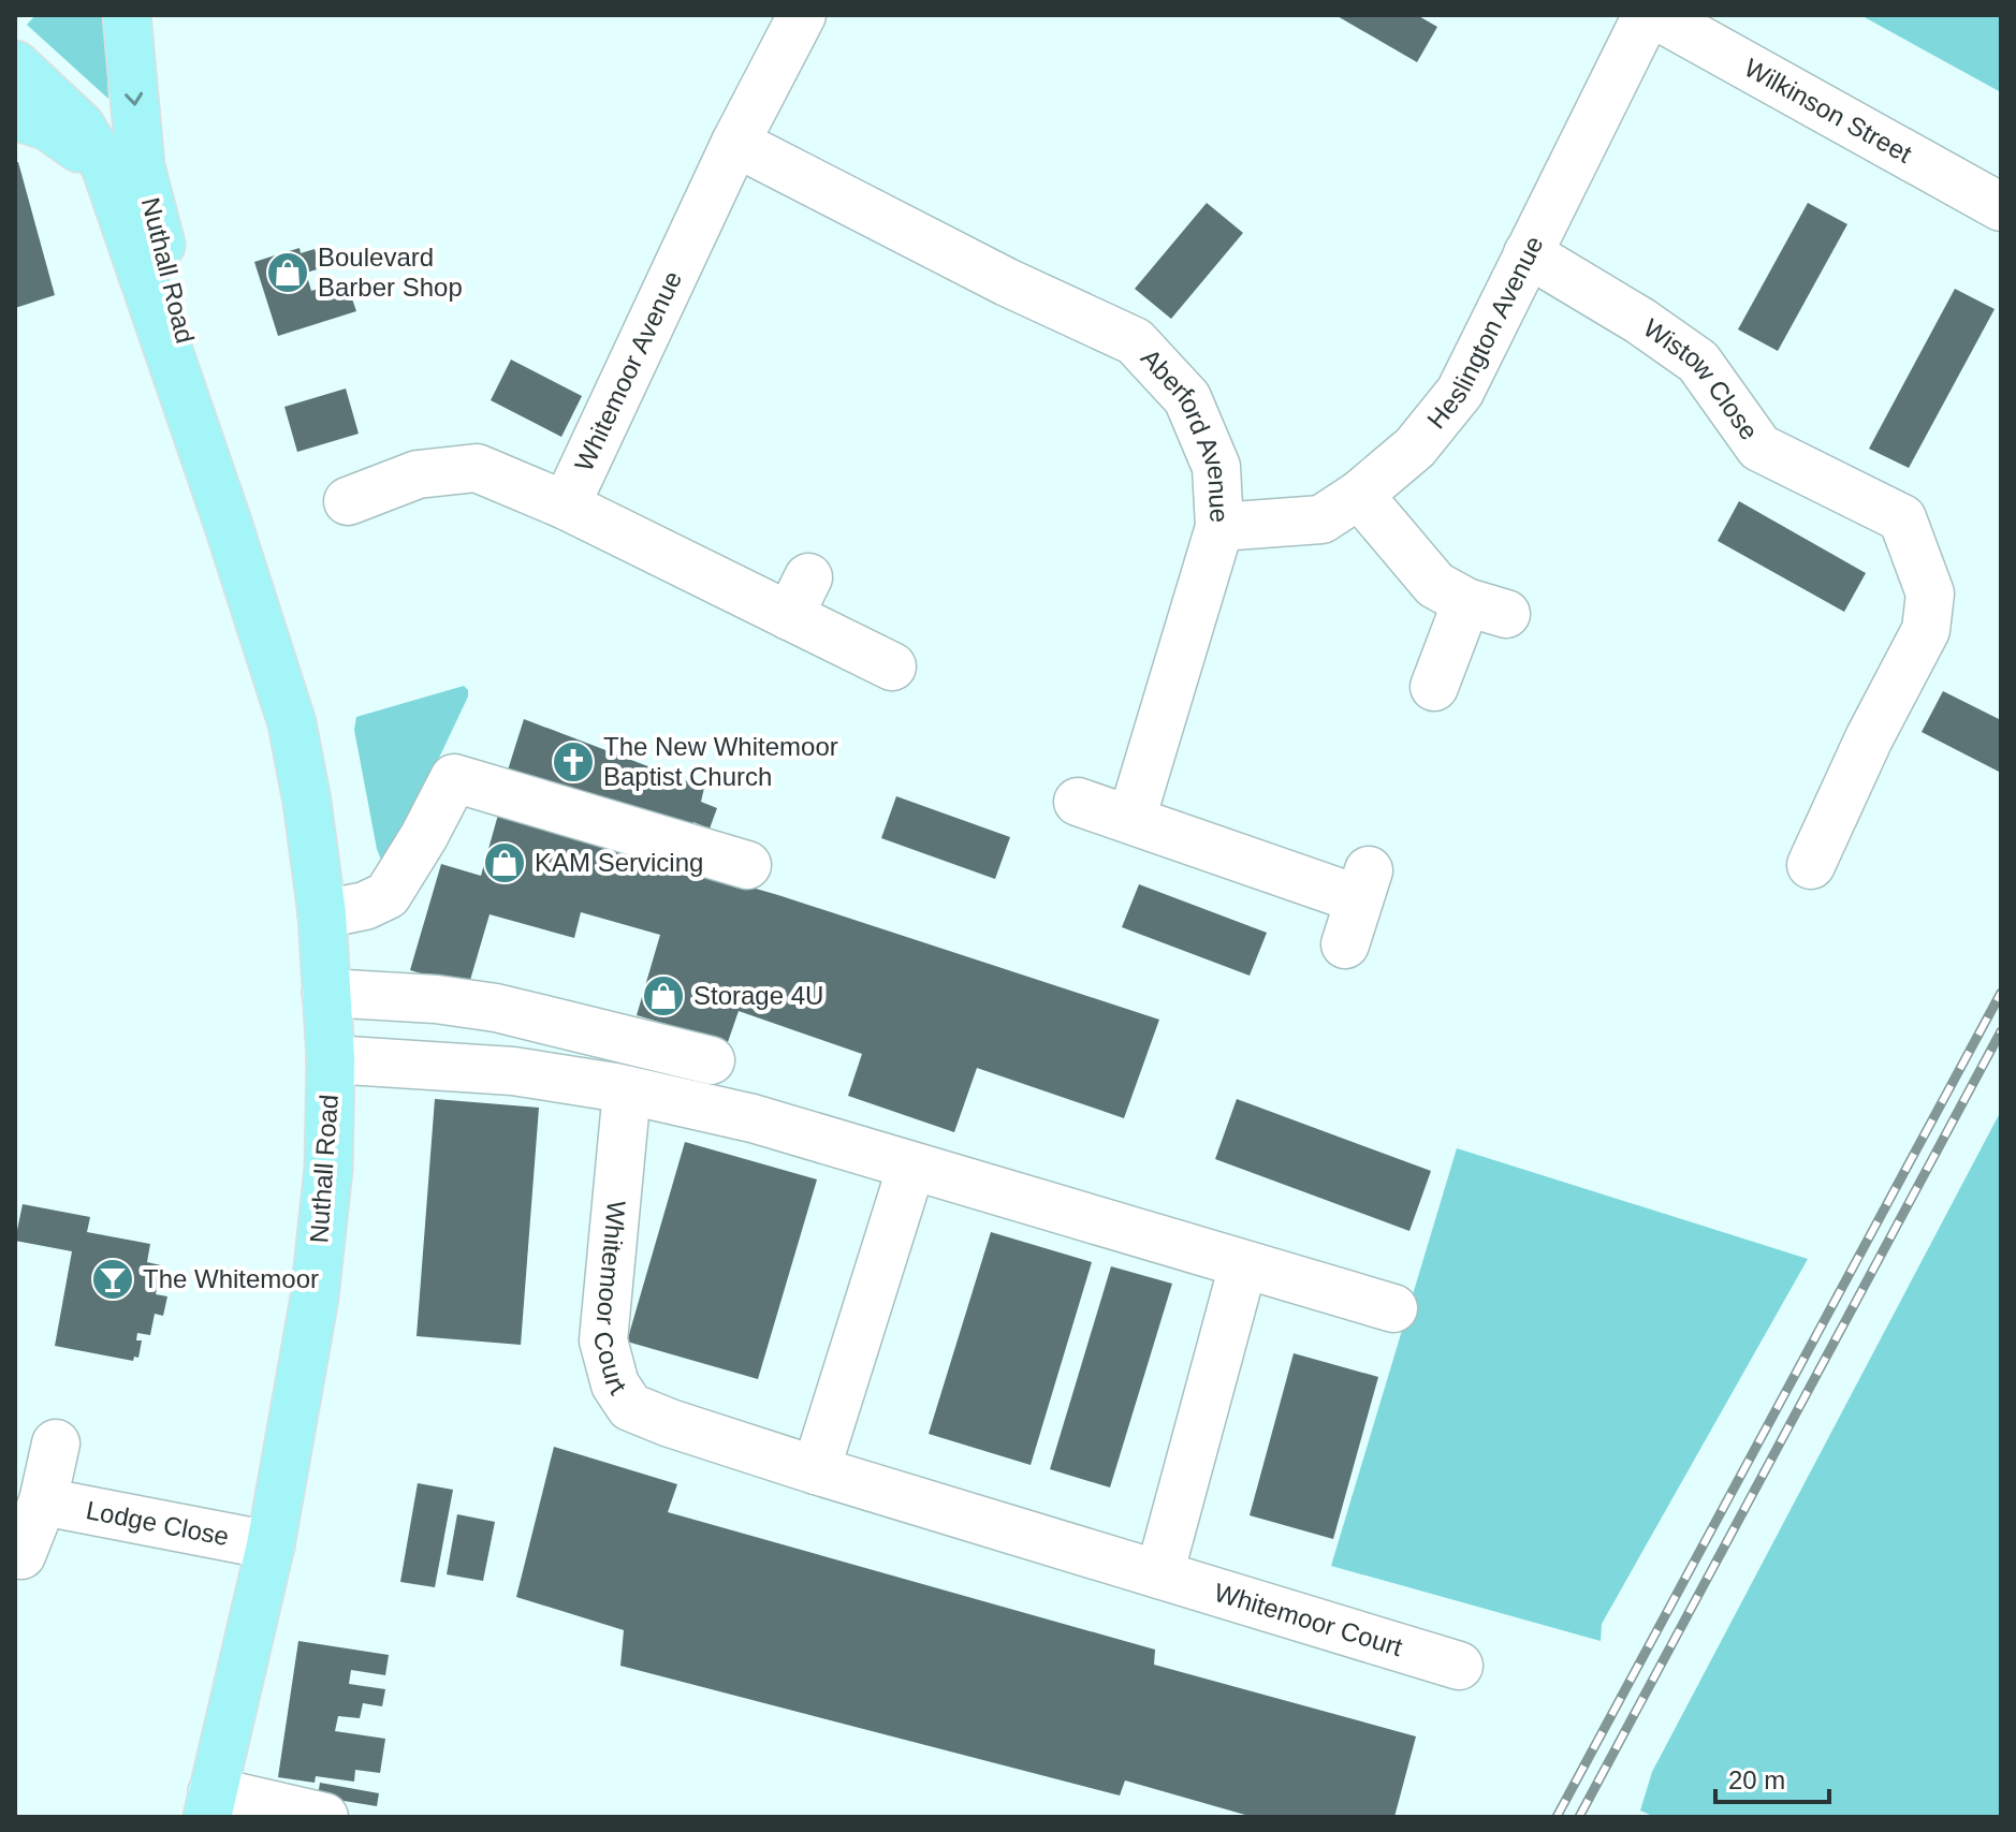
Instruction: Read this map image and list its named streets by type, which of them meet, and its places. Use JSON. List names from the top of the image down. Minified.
{"streets":{"main road":["Nuthall Road"],"street":["Wilkinson Street","Heslington Avenue","Whitemoor Avenue","Wistow Close","Aberford Avenue","Whitemoor Court","Lodge Close"]},"crossings":[["Nuthall Road","Lodge Close"],["Heslington Avenue","Wistow Close"],["Heslington Avenue","Aberford Avenue"],["Whitemoor Avenue","Aberford Avenue"]],"places":{"shop":["Boulevard Barber Shop","KAM Servicing","Storage 4U"],"church":["The New Whitemoor Baptist Church"],"bar":["The Whitemoor"]},"scale_bar":"20 m"}
